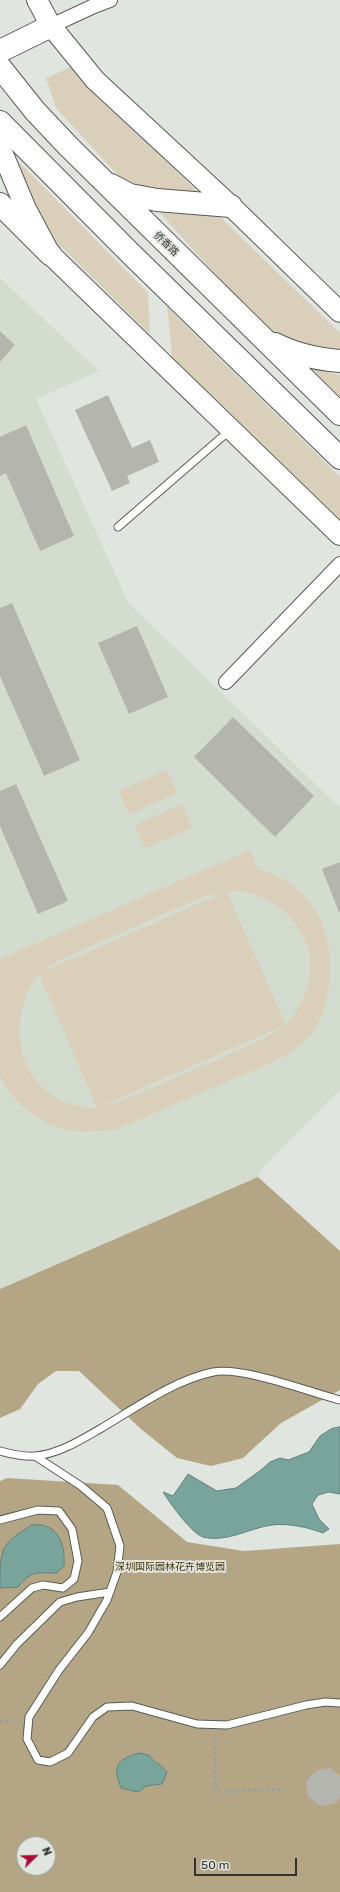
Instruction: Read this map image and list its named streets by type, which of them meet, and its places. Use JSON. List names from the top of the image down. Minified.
{"streets":{"main road":["侨香路"]},"parks":["深圳国际园林花卉博览园"],"scale_bar":"50 m","north":"top right"}
